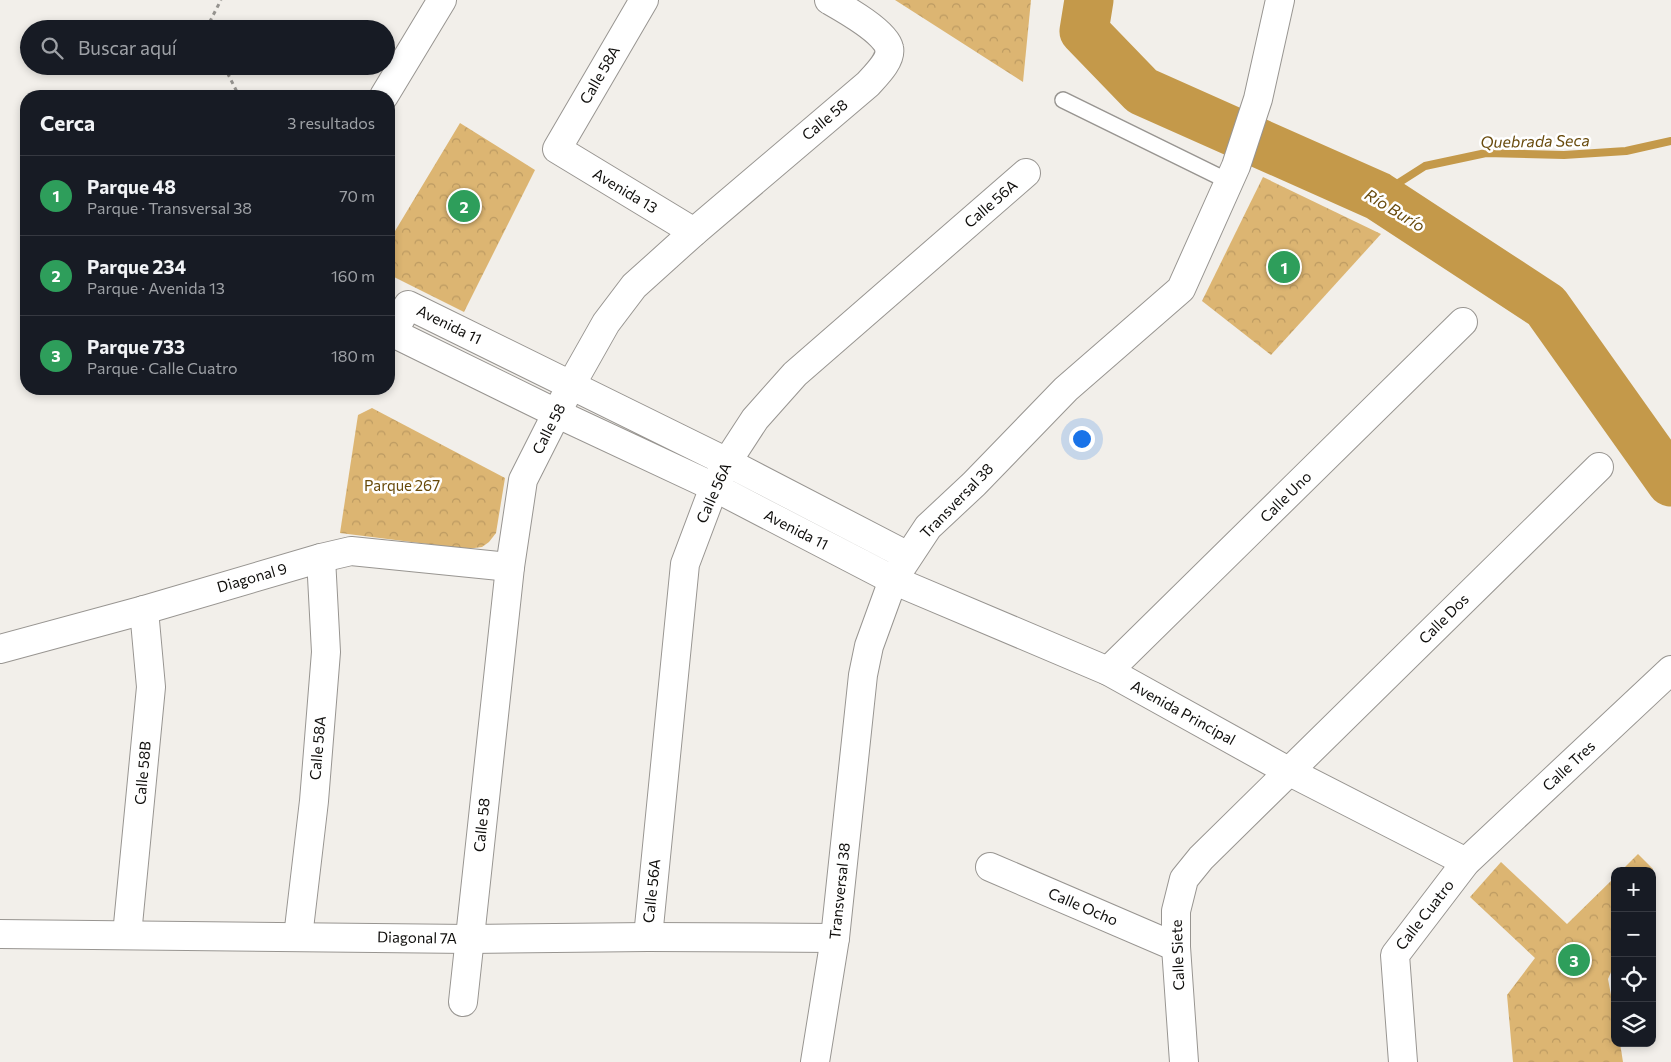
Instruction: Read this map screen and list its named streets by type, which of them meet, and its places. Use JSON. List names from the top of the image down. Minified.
{"streets":{"street":["Calle 58A","Calle 58","Avenida 13","Calle 56A","Avenida 11","Calle Uno","Transversal 38","Diagonal 9","Calle Dos","Avenida Principal","Calle Tres","Calle 58B","Calle Ocho","Calle Cuatro","Diagonal 7A","Calle Siete"]},"crossings":[["Calle 58A","Avenida 13"],["Calle 58A","Diagonal 9"],["Calle 58A","Diagonal 7A"],["Calle 58","Avenida 13"],["Calle 58","Avenida 11"],["Calle 58","Diagonal 9"],["Calle 58","Diagonal 7A"],["Calle 56A","Avenida 11"],["Calle 56A","Diagonal 7A"],["Avenida 11","Transversal 38"],["Avenida 11","Avenida Principal"],["Calle Uno","Avenida Principal"],["Transversal 38","Avenida Principal"],["Transversal 38","Diagonal 7A"],["Diagonal 9","Calle 58B"],["Calle Dos","Avenida Principal"],["Calle Dos","Calle Siete"],["Avenida Principal","Calle Tres"],["Avenida Principal","Calle Cuatro"],["Avenida Principal","Calle Siete"],["Calle Tres","Calle Cuatro"],["Calle 58B","Diagonal 7A"],["Calle Ocho","Calle Siete"]],"water":["Quebrada Seca","Río Burío"],"parks":["Parque 267"],"page":{"search":"Buscar aquí","heading":["Cerca","3 resultados"],"list":[{"mark":"1","name":"Parque 48","note":"Parque · Transversal 38","value":"70 m"},{"mark":"2","name":"Parque 234","note":"Parque · Avenida 13","value":"160 m"},{"mark":"3","name":"Parque 733","note":"Parque · Calle Cuatro","value":"180 m"}],"pins":["2","1","3"],"map_buttons":["+","−"]}}
